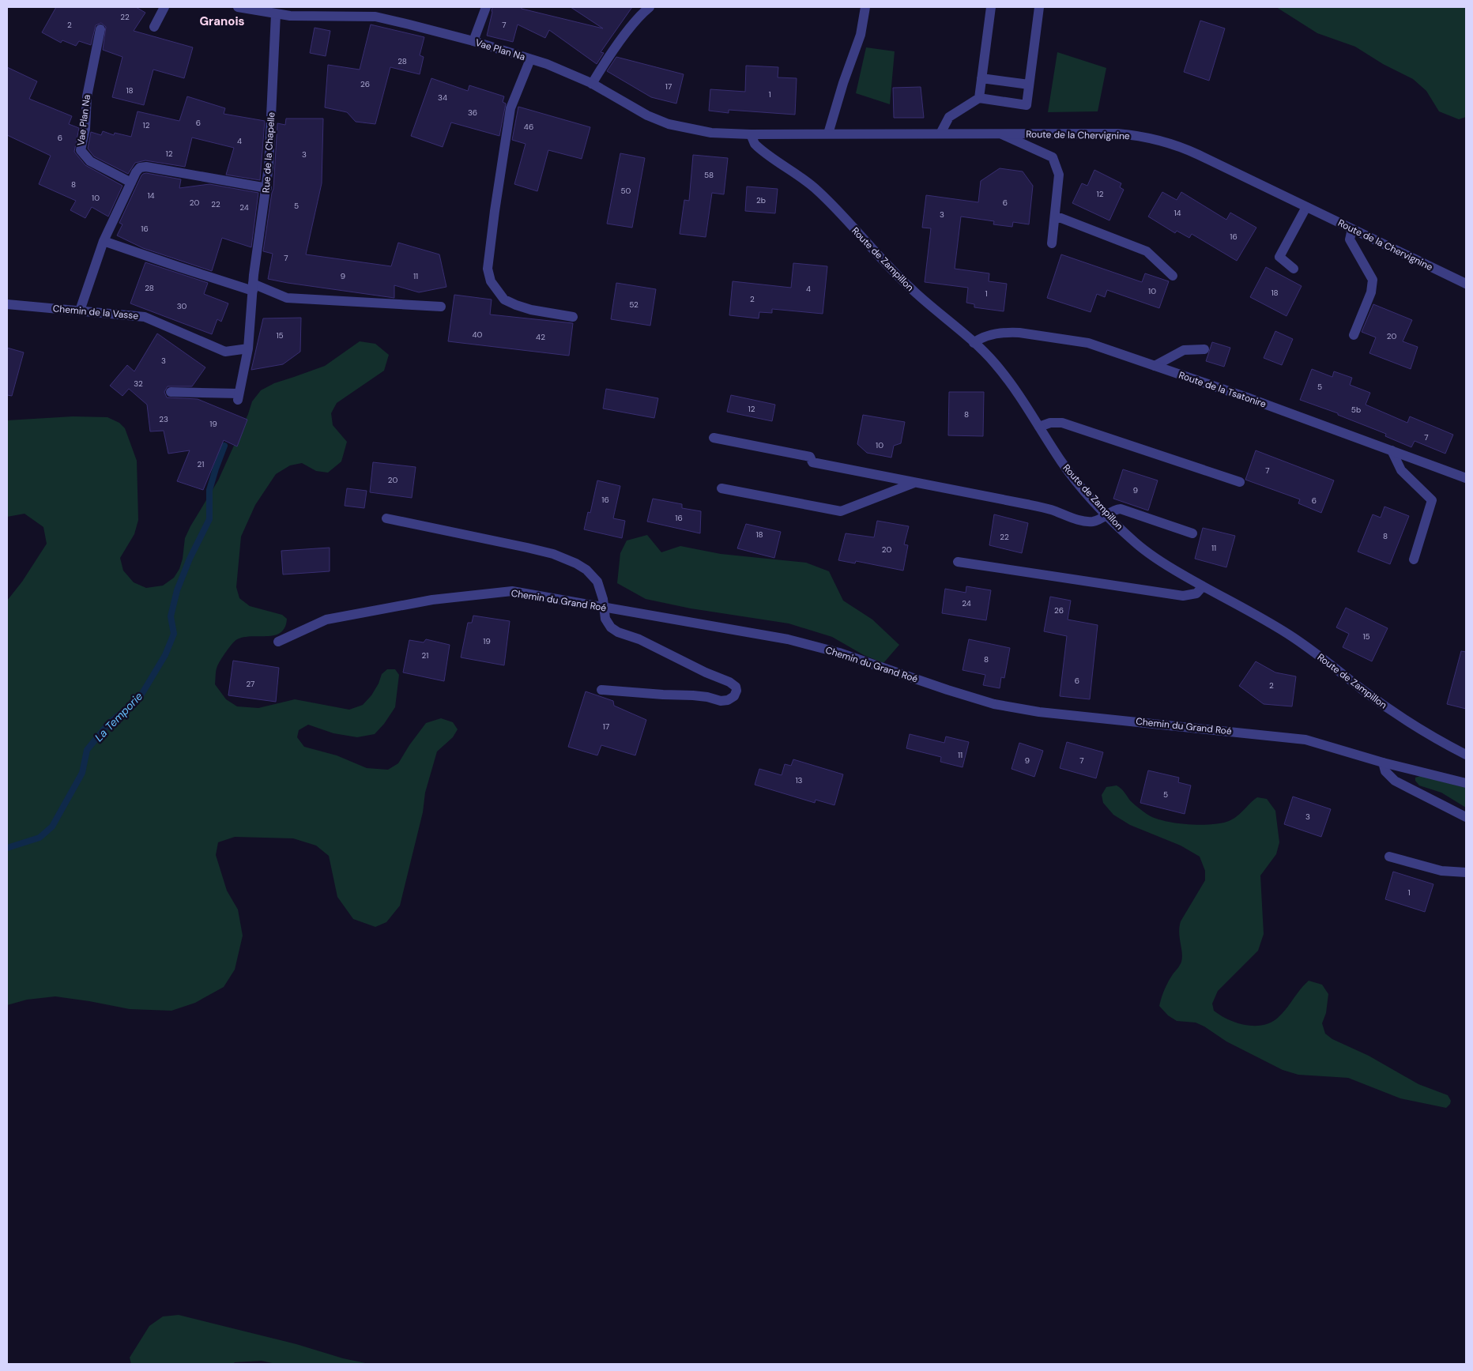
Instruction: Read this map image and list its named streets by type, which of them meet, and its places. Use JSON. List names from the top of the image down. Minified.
{"streets":{"street":["Vae Plan Na","Route de la Chervignine","Rue de la Chapelle","Route de Zampillon","Chemin de la Vasse","Route de la Tsatonire","Chemin du Grand Roé"]},"crossings":[["Vae Plan Na","Route de la Chervignine"],["Vae Plan Na","Rue de la Chapelle"],["Vae Plan Na","Route de Zampillon"],["Route de la Chervignine","Route de Zampillon"],["Rue de la Chapelle","Chemin de la Vasse"],["Route de Zampillon","Route de la Tsatonire"]],"districts":["Granois"],"water":["La Temporie"],"house_numbers":["22","2","7","28","26","17","18","1","34","36","6","12","46","6","4","12","3","58","8","50","12","14","10","2b","20","6","22","5","24","14","3","16","16","7","9","11","28","4","10","18","1","2","52","30","40","15","20","42","3","32","5","12","5b","8","23","19","7","10","21","7","20","9","16","6","16","18","8","22","11","20","24","26","15","19","21","8","6","27","2","17","11","9","7","13","5","3","1"]}
